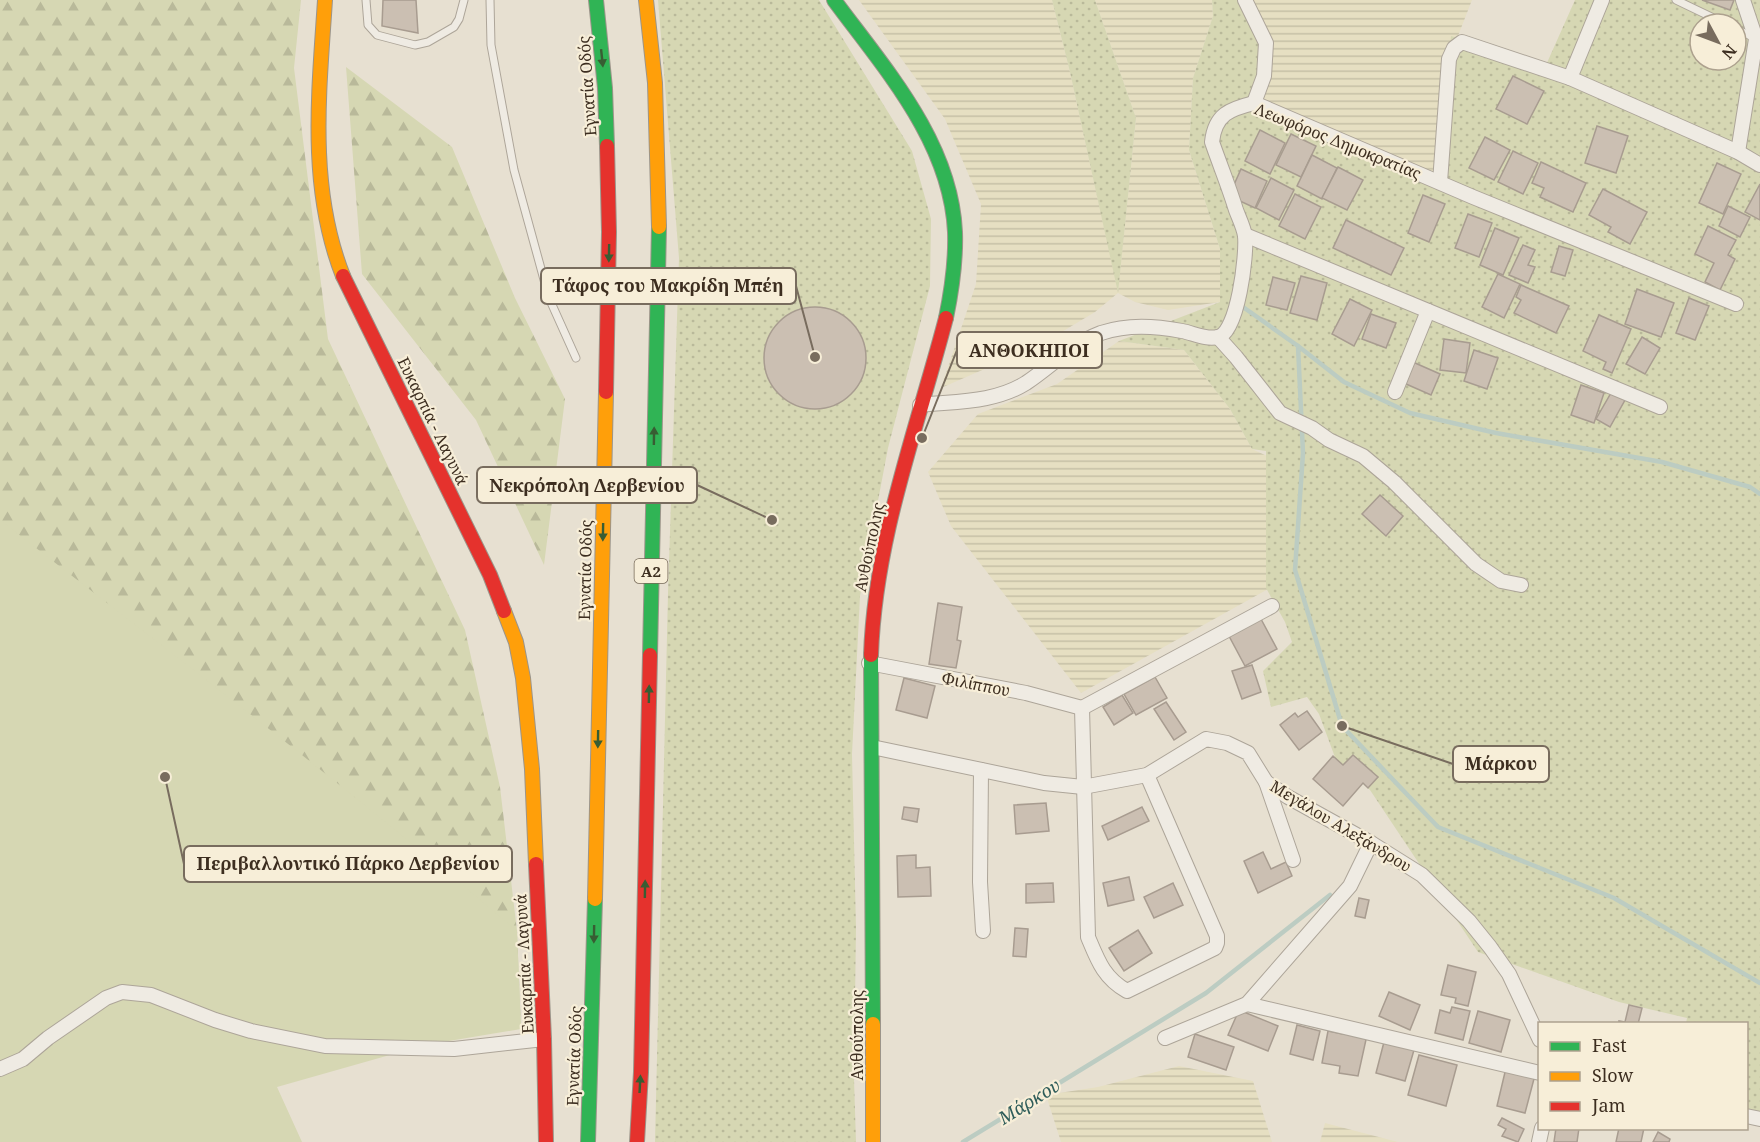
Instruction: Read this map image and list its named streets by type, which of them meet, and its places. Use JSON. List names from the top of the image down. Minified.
{"streets":{"main road":["Εγνατία Οδός","Ευκαρπία - Λαγυνά","Ανθούπολης","Α2"],"street":["Λεωφόρος Δημοκρατίας","Φιλίππου","Μεγάλου Αλεξάνδρου"]},"crossings":[["Ανθούπολης","Φιλίππου"],["Ανθούπολης","Μεγάλου Αλεξάνδρου"]],"water":["Μάρκου"],"places":["Τάφος του Μακρίδη Μπέη","ΑΝΘΟΚΗΠΟΙ","Νεκρόπολη Δερβενίου","Μάρκου","Περιβαλλοντικό Πάρκο Δερβενίου"],"legend":["Fast","Slow","Jam"],"north":"bottom right"}
